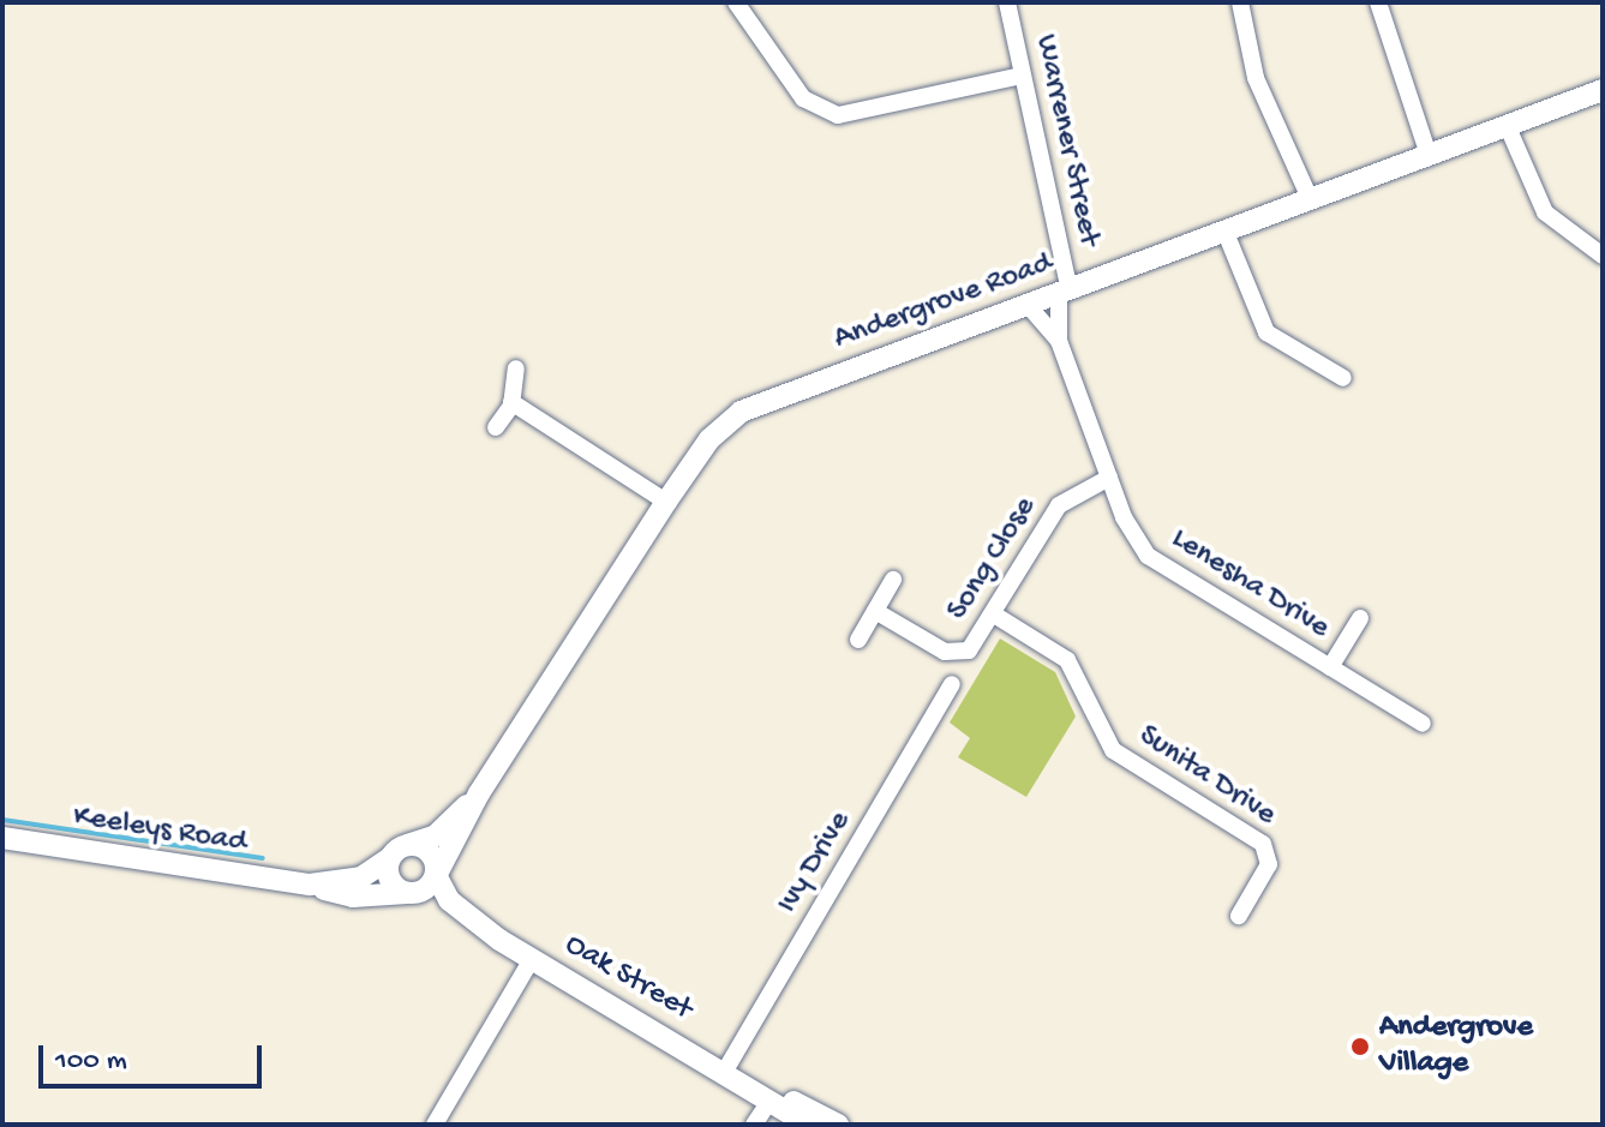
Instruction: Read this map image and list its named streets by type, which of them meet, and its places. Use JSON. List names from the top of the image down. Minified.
{"streets":{"street":["Warrener Street","Andergrove Road","Song Close","Lenesha Drive","Sunita Drive","Keeleys Road","Ivy Drive","Oak Street"]},"crossings":[["Warrener Street","Andergrove Road"],["Warrener Street","Lenesha Drive"],["Andergrove Road","Lenesha Drive"],["Andergrove Road","Keeleys Road"],["Andergrove Road","Oak Street"],["Song Close","Lenesha Drive"],["Song Close","Sunita Drive"],["Keeleys Road","Oak Street"],["Ivy Drive","Oak Street"]],"places":["Andergrove Village"],"scale_bar":"100 m"}
